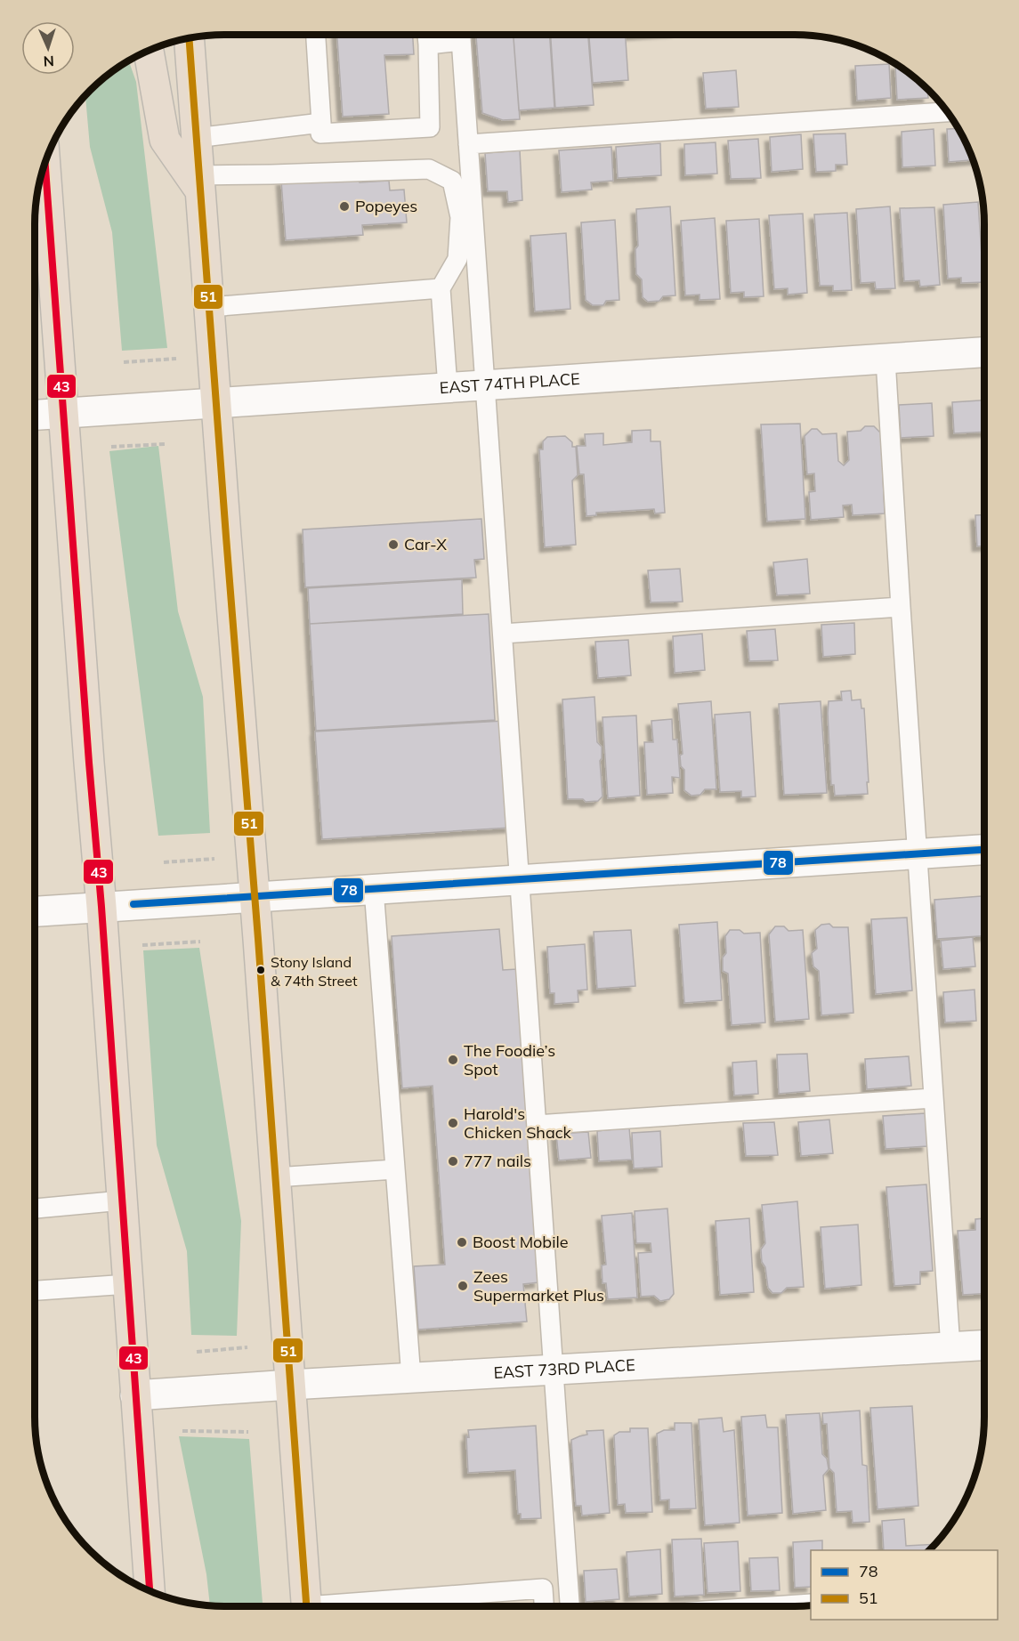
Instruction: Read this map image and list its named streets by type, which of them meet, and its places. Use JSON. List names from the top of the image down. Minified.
{"streets":{"street":["EAST 74TH PLACE","EAST 73RD PLACE"]},"places":["Popeyes","Car-X","Stony Island & 74th Street","The Foodie’s Spot","Harold's Chicken Shack","777 nails","Boost Mobile","Zees Supermarket Plus"],"lines":["transit line 51","transit line 43","transit line 78"],"legend":["78","51"],"north":"bottom"}
